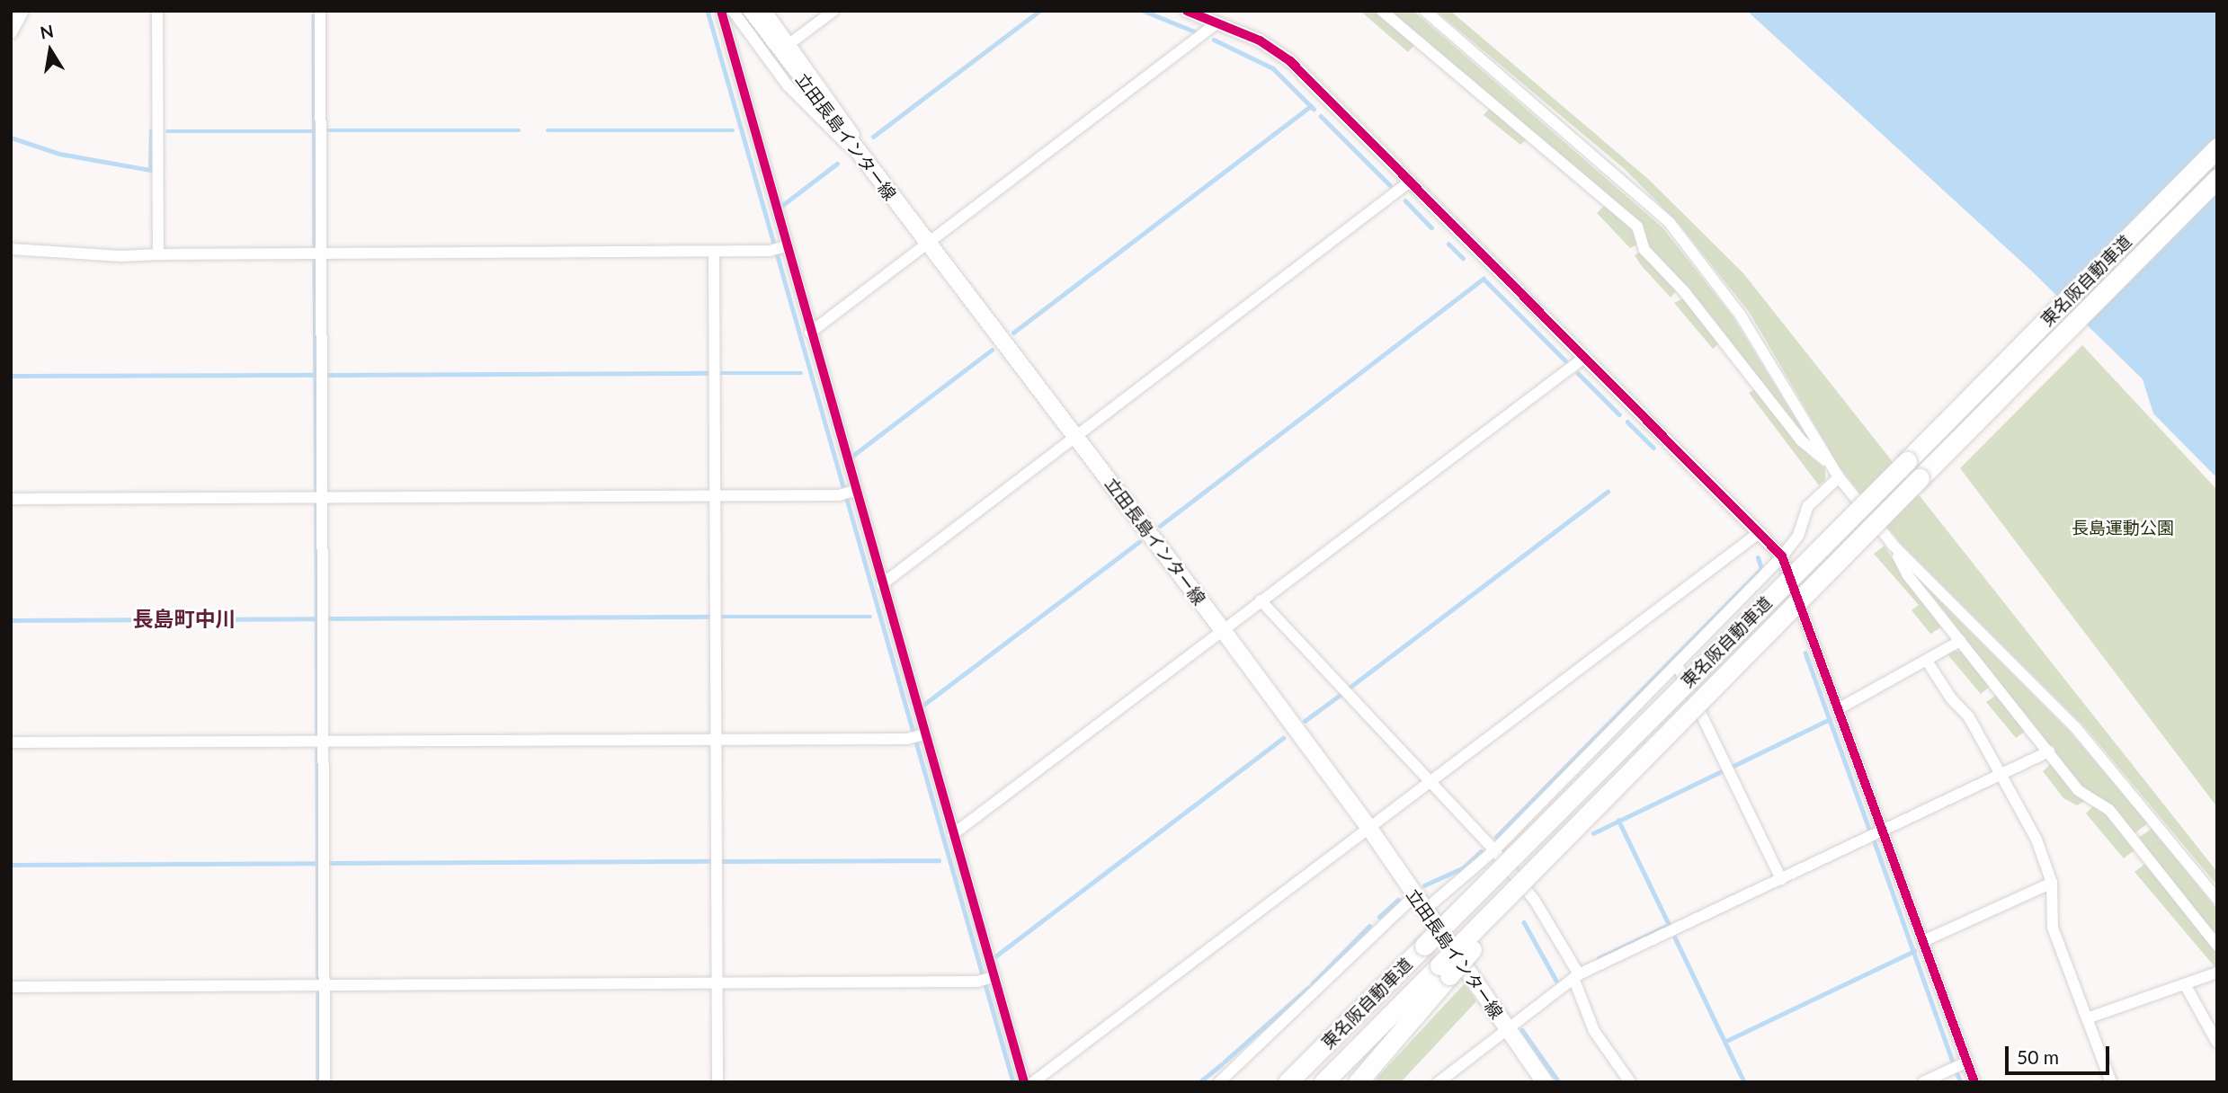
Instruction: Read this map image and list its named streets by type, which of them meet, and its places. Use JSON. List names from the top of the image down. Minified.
{"streets":{"highway":["東名阪自動車道"],"main road":["立田長島インター線"]},"districts":["長島町中川"],"parks":["長島運動公園"],"scale_bar":"50 m","north":"top"}
